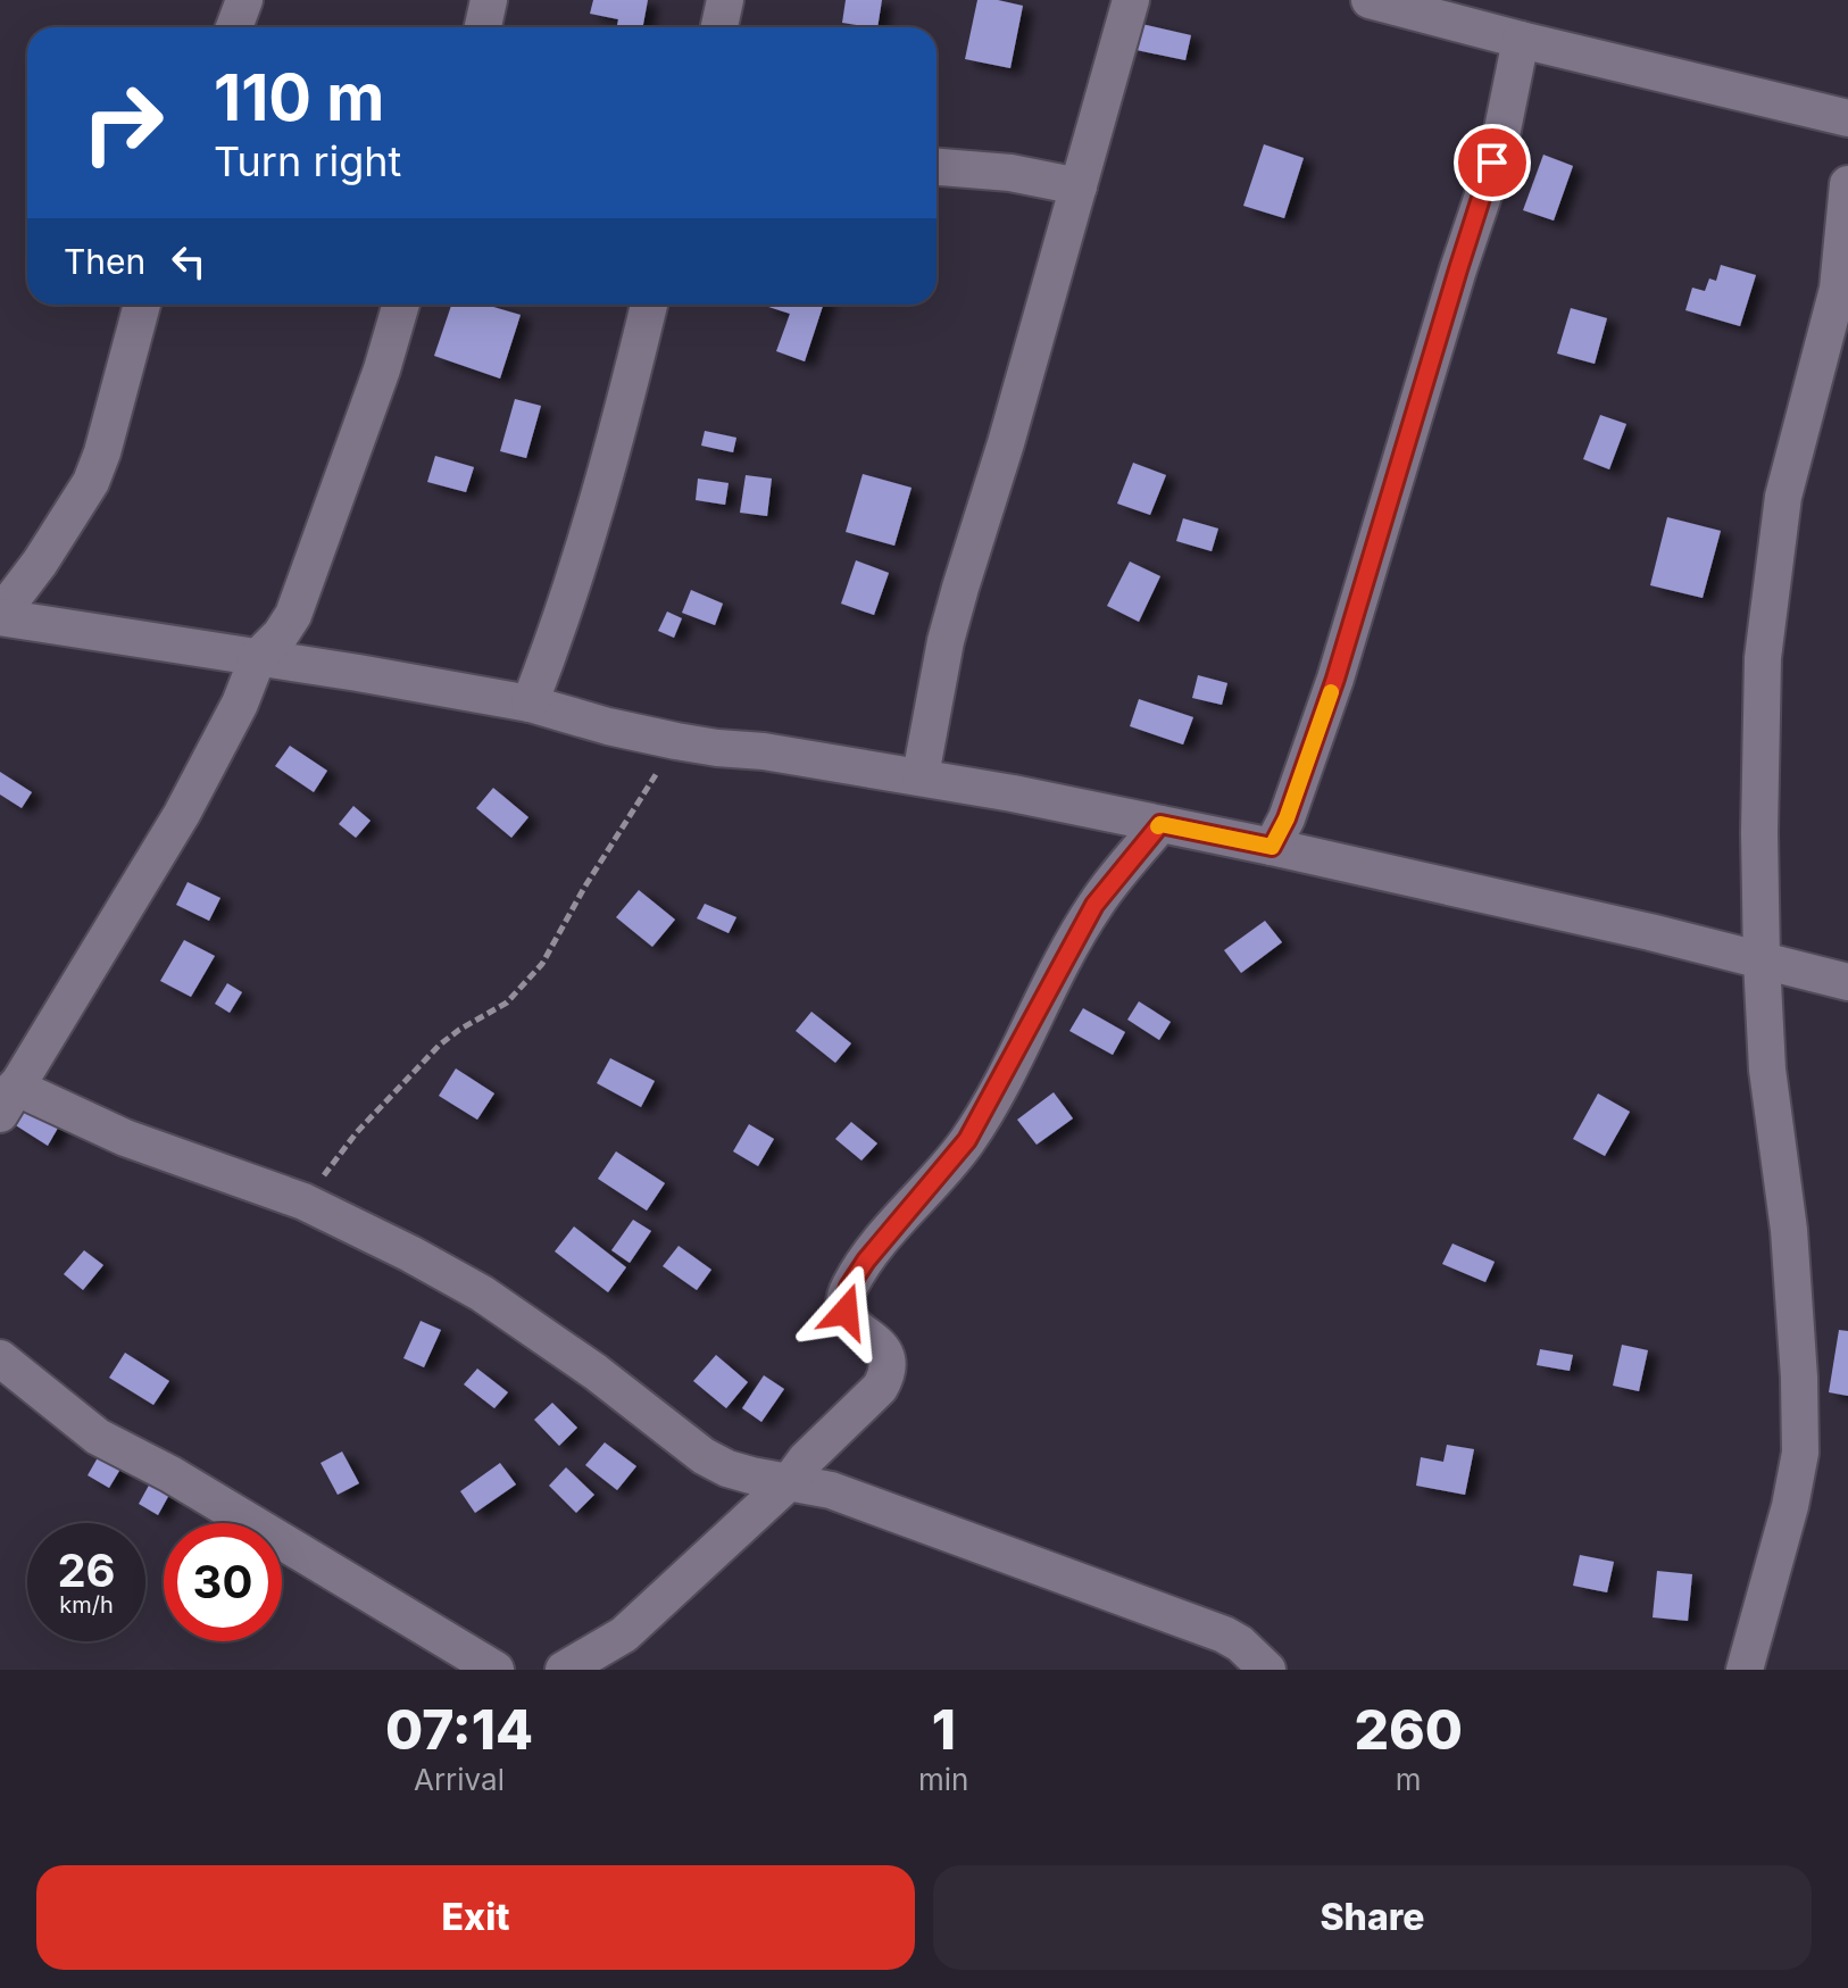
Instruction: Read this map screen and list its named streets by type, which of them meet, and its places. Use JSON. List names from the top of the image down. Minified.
{"page":{"turn":["110 m","Turn right"],"then":"Then","speed":"26 km/h","limit":"30","eta":["07:14","Arrival","1","min","260","m"],"buttons":["Exit","Share"]}}
